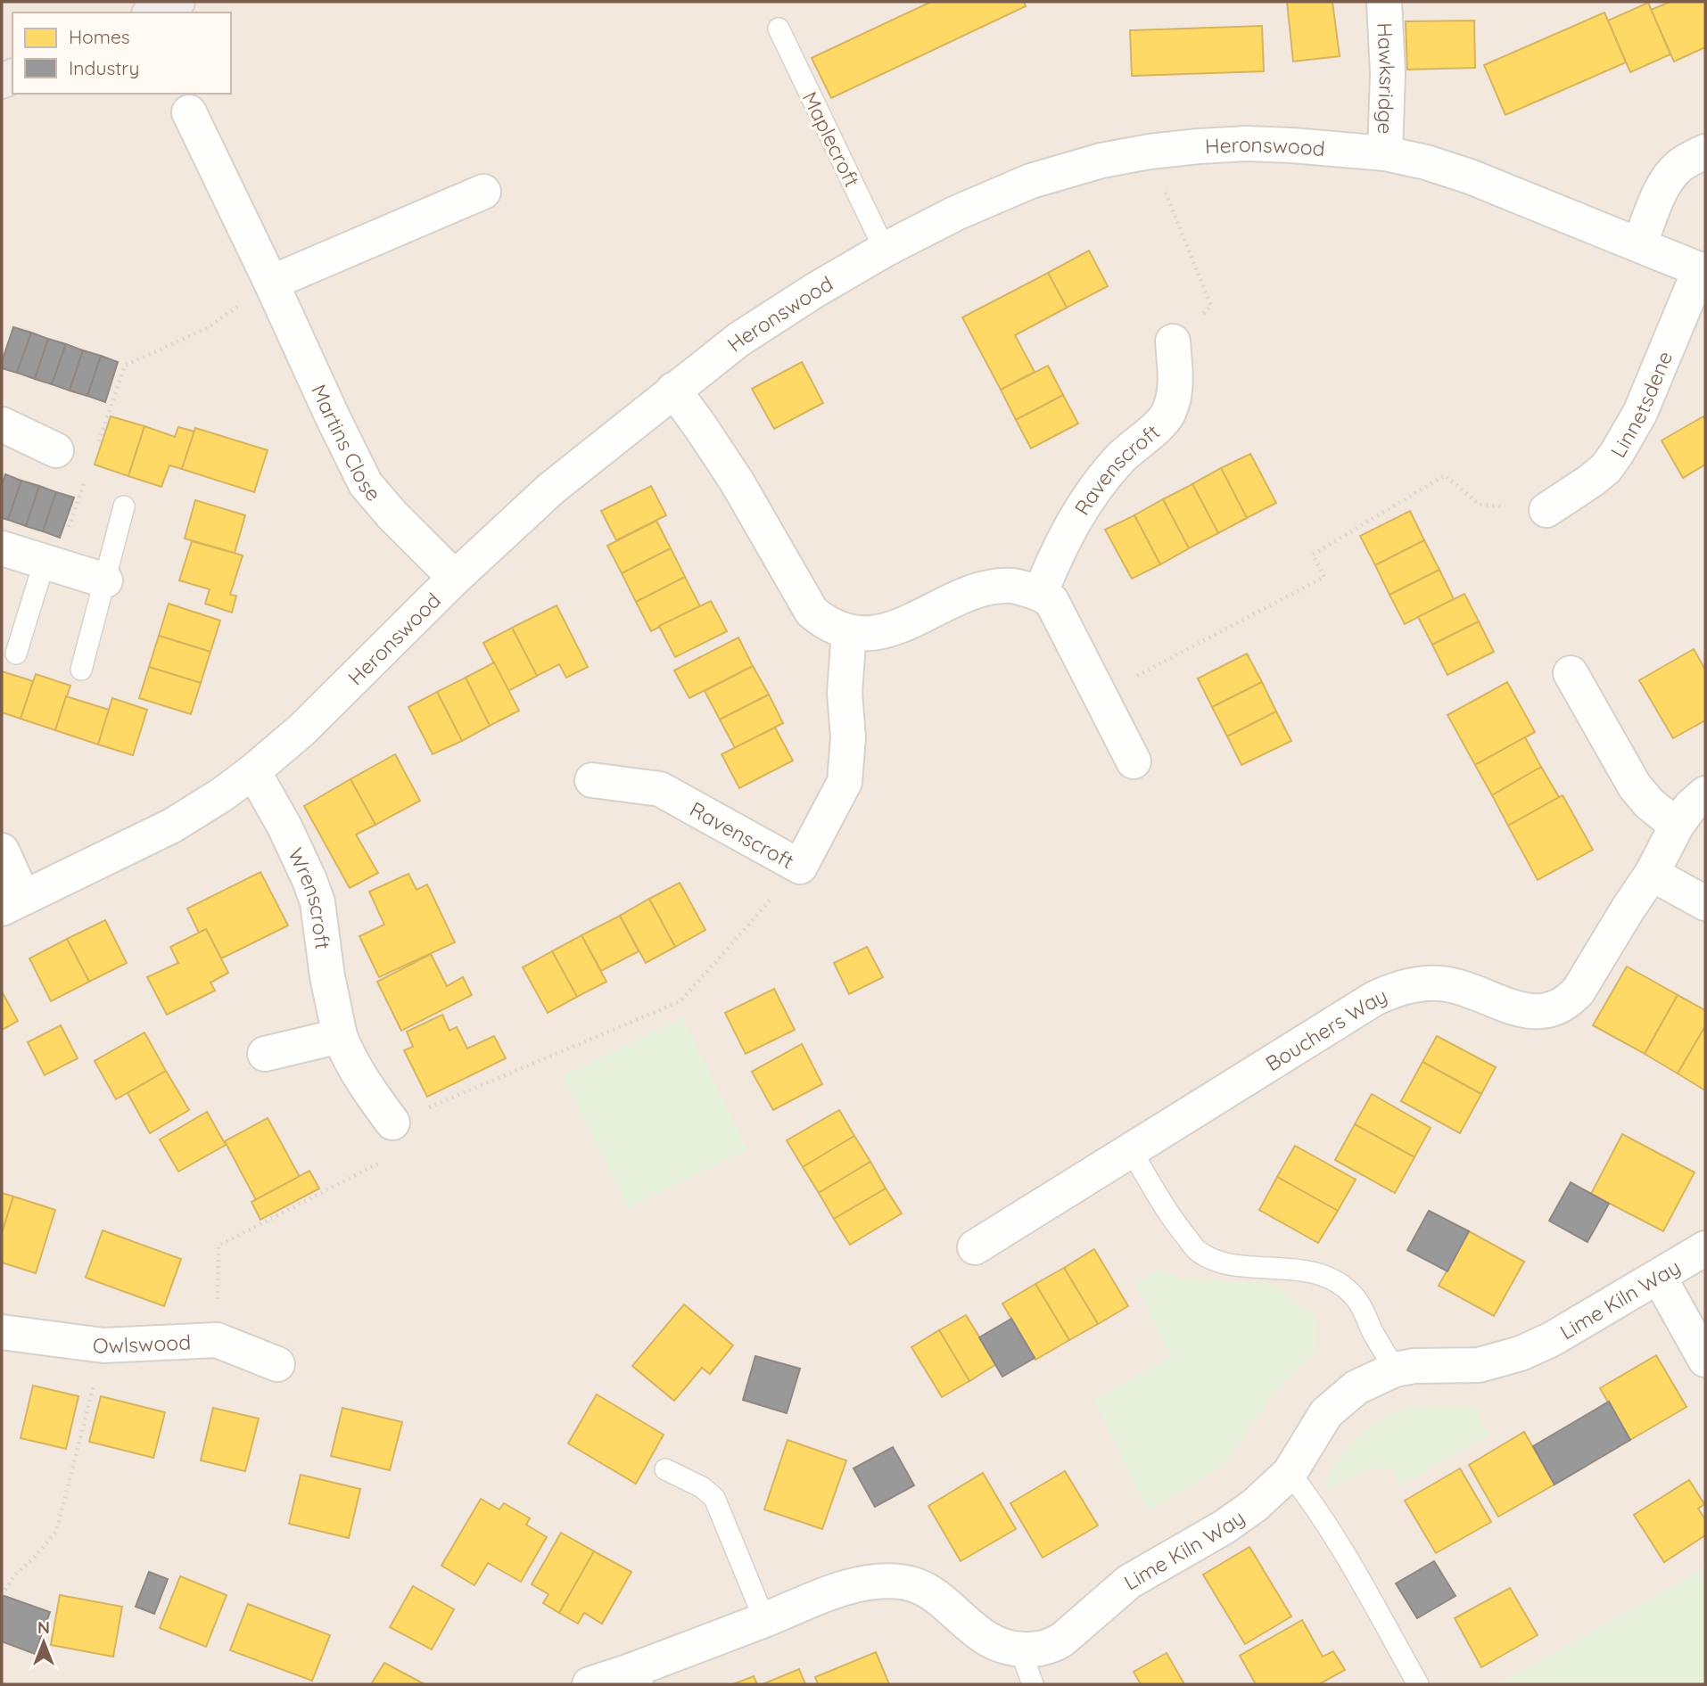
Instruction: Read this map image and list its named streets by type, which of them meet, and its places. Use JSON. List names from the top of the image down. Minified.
{"streets":{"street":["Hawksridge","Heronswood","Linnetsdene","Martins Close","Ravenscroft","Wrenscroft","Bouchers Way","Lime Kiln Way","Owlswood"],"lane":["Maplecroft"]},"crossings":[["Hawksridge","Heronswood"],["Maplecroft","Heronswood"],["Heronswood","Linnetsdene"],["Heronswood","Martins Close"],["Heronswood","Wrenscroft"]],"legend":["Homes","Industry"],"north":"top"}
